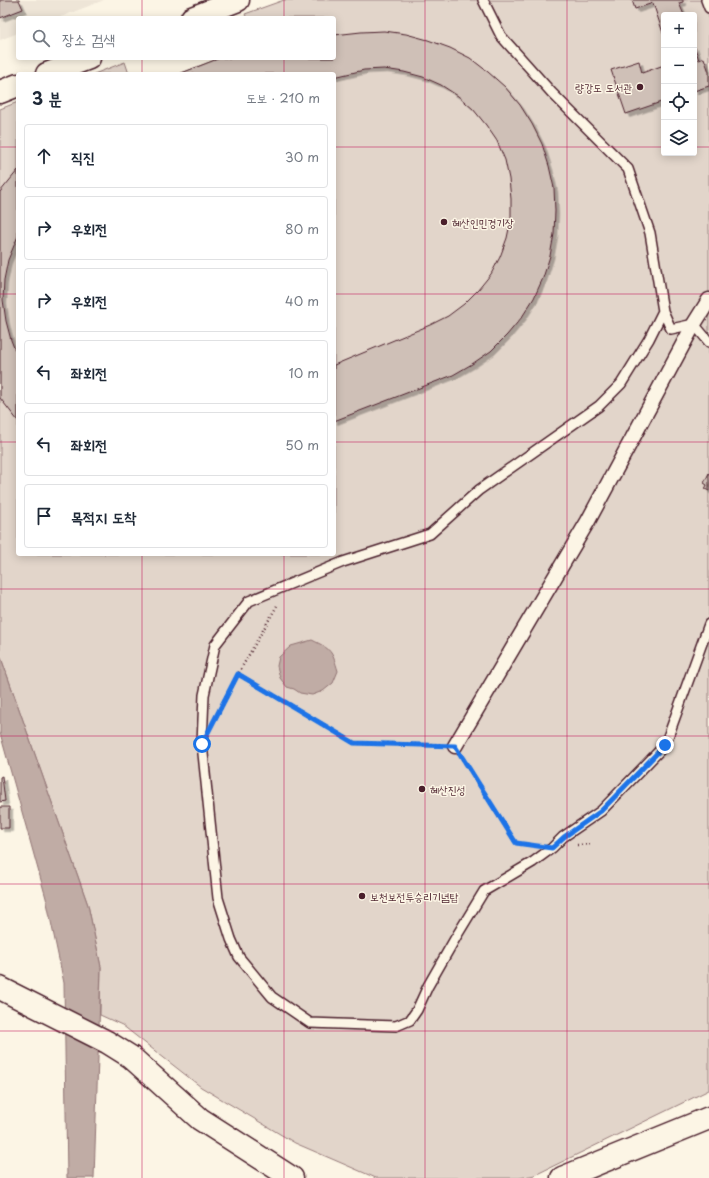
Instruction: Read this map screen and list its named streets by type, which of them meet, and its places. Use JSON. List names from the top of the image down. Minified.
{"places":["량강도 도서관","혜산인민경기장","혜산진성","보천보전투승리기념탑"],"page":{"map_buttons":["+","−"],"search":"장소 검색","heading":["3 분","도보 · 210 m"],"list":[["직진","30 m"],["우회전","80 m"],["우회전","40 m"],["좌회전","10 m"],["좌회전","50 m"],"목적지 도착"]}}
